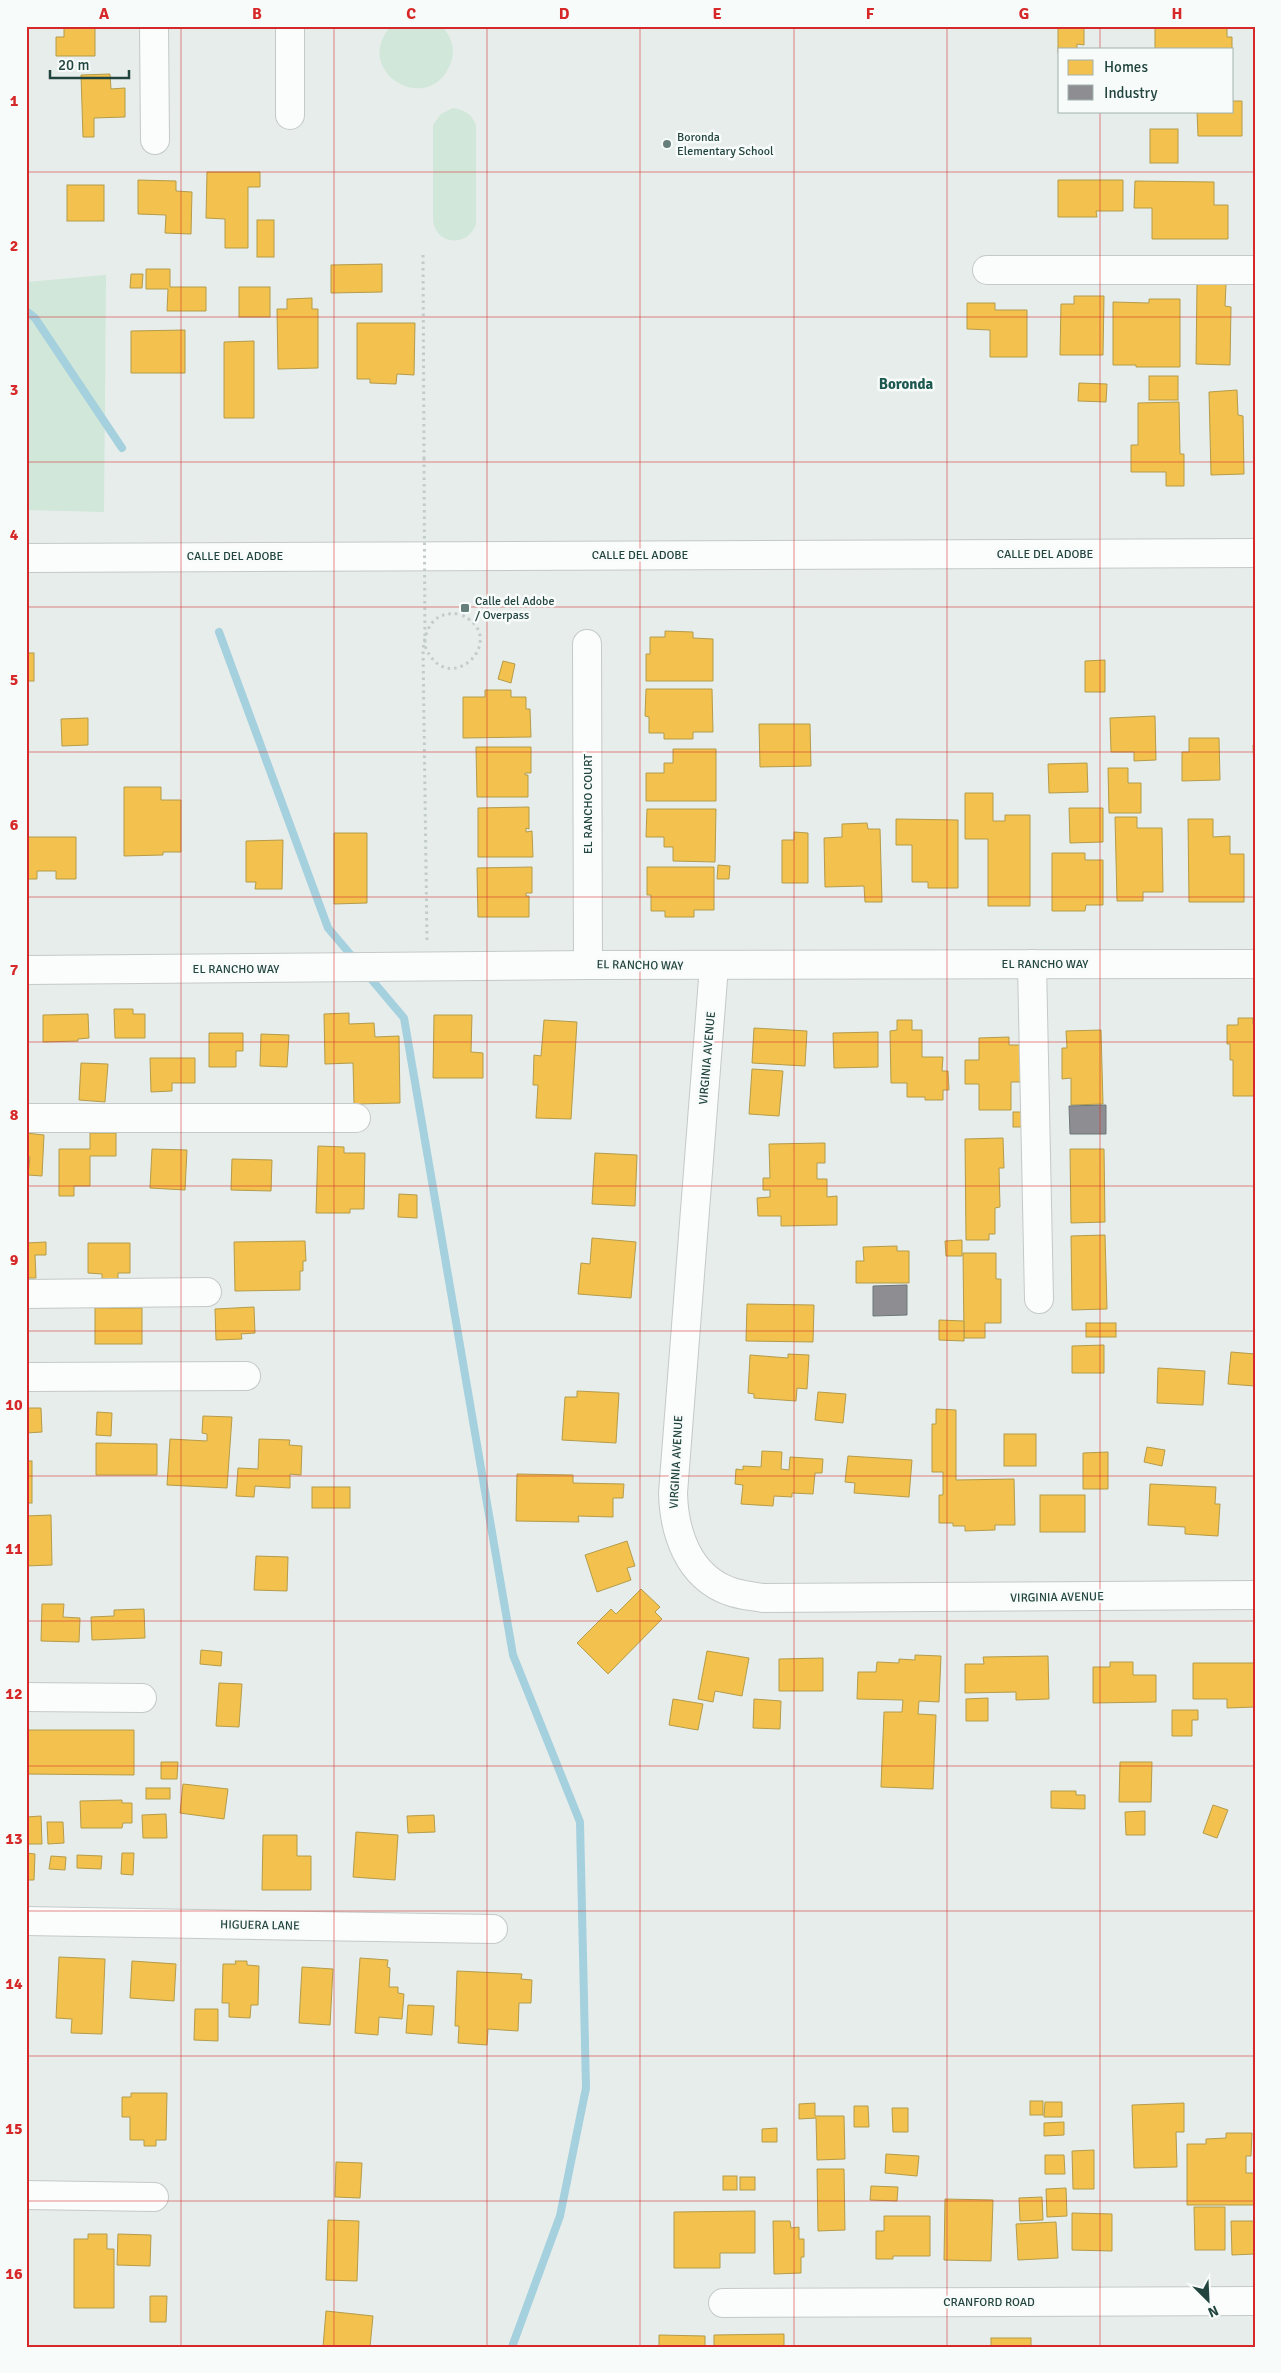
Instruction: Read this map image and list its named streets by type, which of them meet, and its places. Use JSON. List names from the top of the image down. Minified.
{"streets":{"street":["CALLE DEL ADOBE","EL RANCHO COURT","EL RANCHO WAY","VIRGINIA AVENUE","HIGUERA LANE","CRANFORD ROAD"]},"crossings":[["EL RANCHO COURT","EL RANCHO WAY"],["EL RANCHO WAY","VIRGINIA AVENUE"]],"districts":["Boronda"],"places":{"other":["Boronda Elementary School"],"transit":["Calle del Adobe / Overpass"]},"legend":["Homes","Industry"],"scale_bar":"20 m","north":"bottom right","grid":{"columns":["A","B","C","D","E","F","G","H"],"rows":["1","2","3","4","5","6","7","8","9","10","11","12","13","14","15","16"]}}
